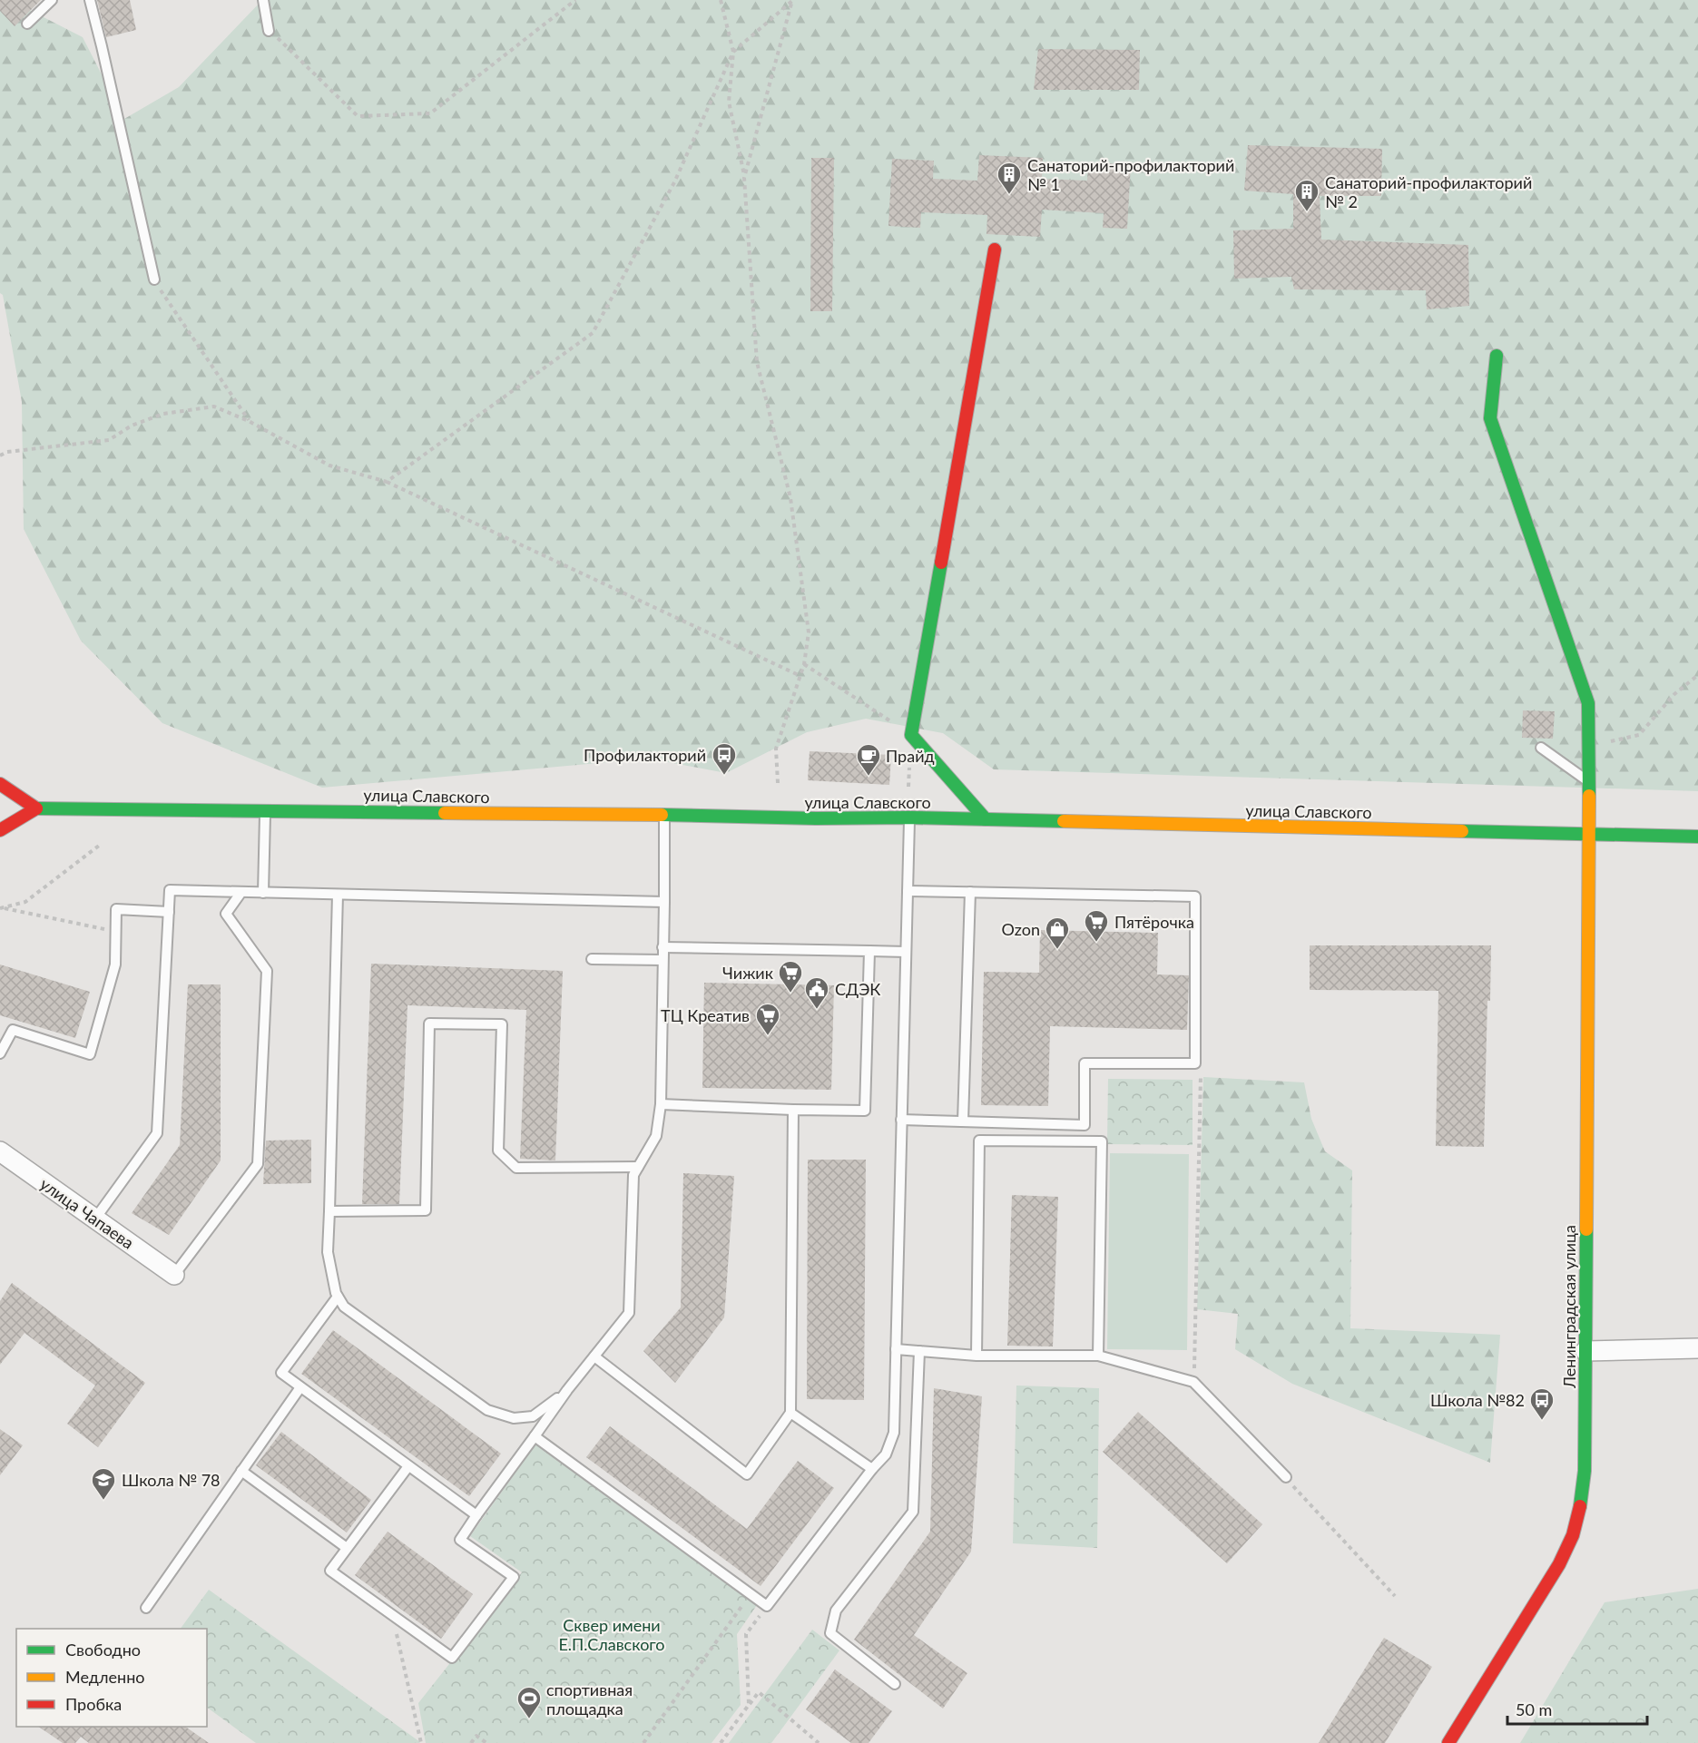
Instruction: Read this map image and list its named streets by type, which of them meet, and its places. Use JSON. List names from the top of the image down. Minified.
{"streets":{"street":["улица Славского","улица Чапаева","Ленинградская улица"]},"crossings":[["улица Славского","Ленинградская улица"]],"parks":["Сквер имени Е.П.Славского"],"places":{"building":["Санаторий-профилакторий № 1","Санаторий-профилакторий № 2"],"bus stop":["Профилакторий","Школа №82"],"cafe":["Прайд"],"supermarket":["Пятёрочка","Чижик","ТЦ Креатив"],"shop":["Ozon"],"public building":["СДЭК"],"school or university":["Школа № 78"],"sports":["спортивная площадка"]},"legend":["Свободно","Медленно","Пробка"],"scale_bar":"50 m"}
